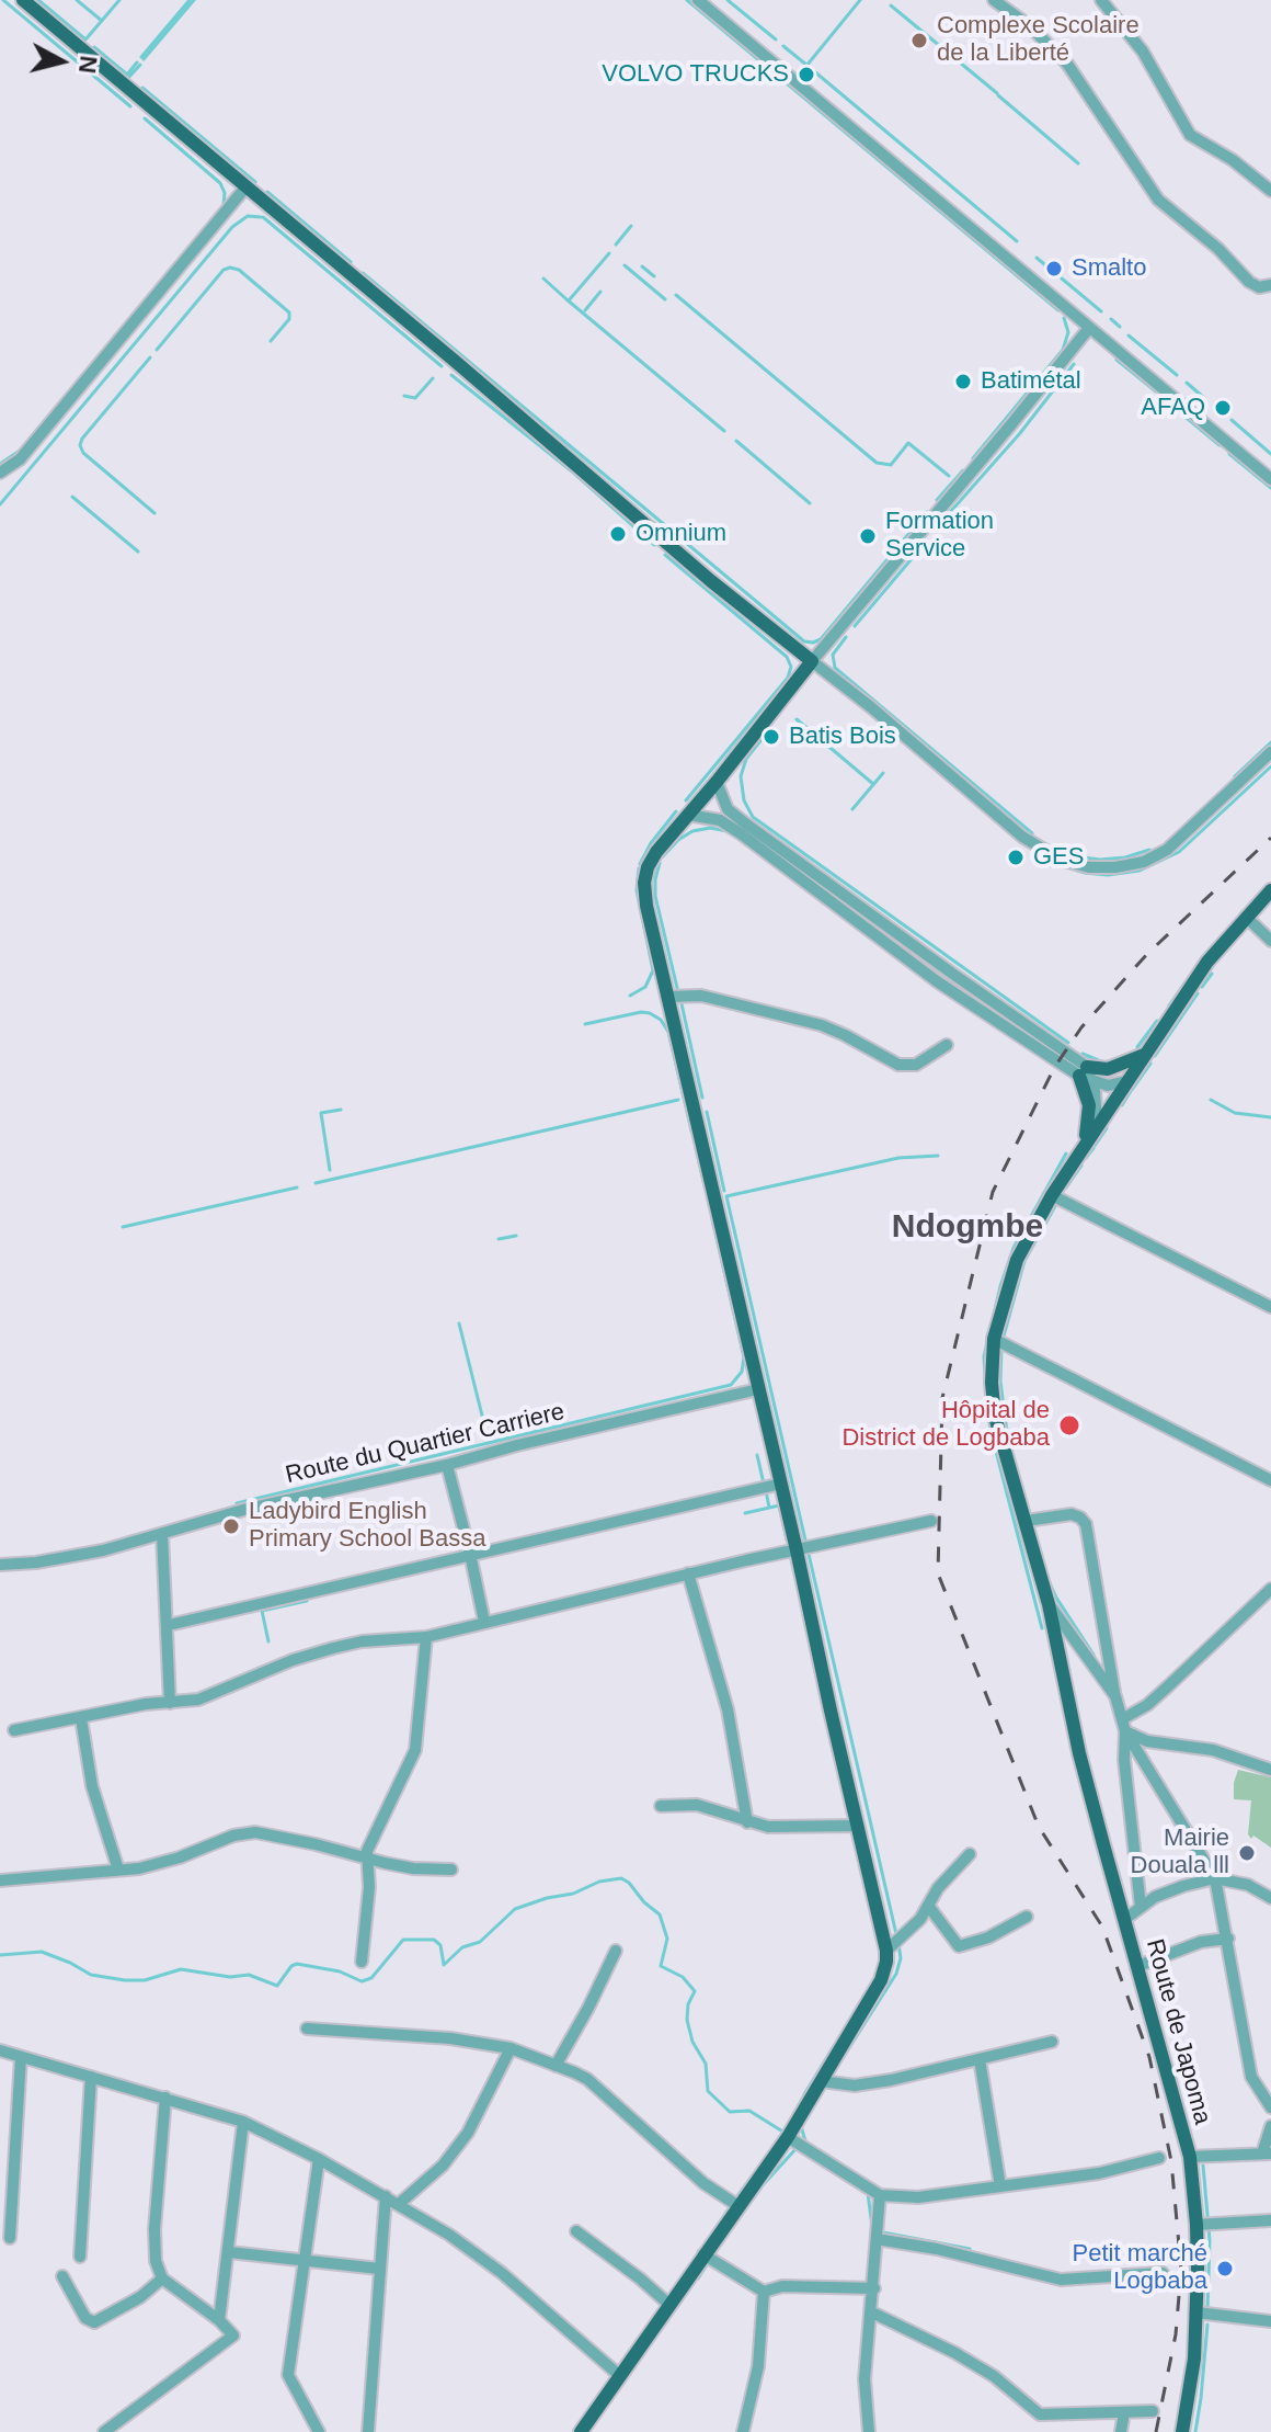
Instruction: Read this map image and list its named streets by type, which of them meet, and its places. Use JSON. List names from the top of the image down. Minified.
{"streets":{"main road":["Route de Japoma"],"street":["Route du Quartier Carriere"]},"districts":["Ndogmbe"],"places":["Complexe Scolaire de la Liberté","VOLVO TRUCKS","Smalto","Batimétal","AFAQ","Omnium","Formation Service","Batis Bois","GES","Hôpital de District de Logbaba","Ladybird English Primary School Bassa","Mairie Douala lll","Petit marché Logbaba"],"north":"right"}
